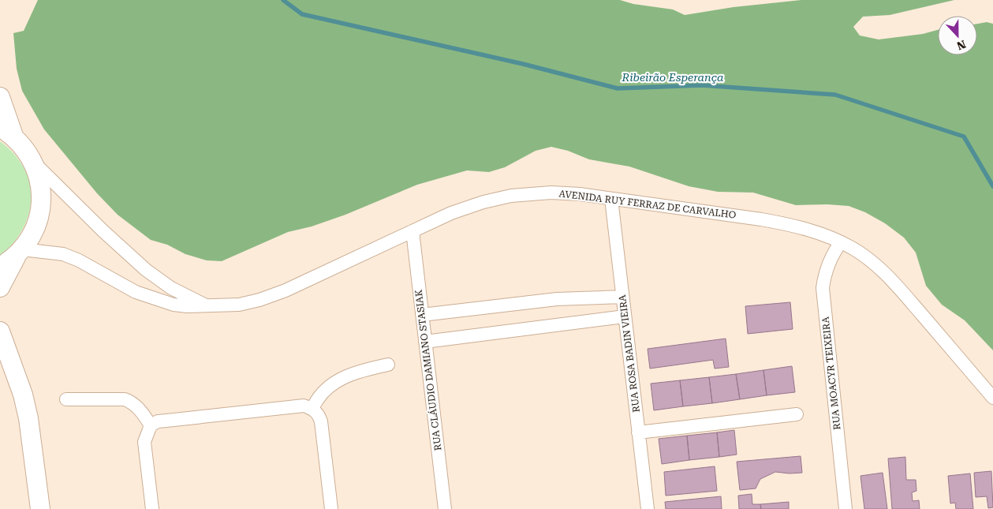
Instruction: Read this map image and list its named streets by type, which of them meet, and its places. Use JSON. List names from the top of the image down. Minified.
{"streets":{"street":["AVENIDA RUY FERRAZ DE CARVALHO","RUA ROSA BADIN VIEIRA","RUA CLÁUDIO DAMIANO STASIAK","RUA MOACYR TEIXEIRA"]},"crossings":[["AVENIDA RUY FERRAZ DE CARVALHO","RUA ROSA BADIN VIEIRA"],["AVENIDA RUY FERRAZ DE CARVALHO","RUA CLÁUDIO DAMIANO STASIAK"],["AVENIDA RUY FERRAZ DE CARVALHO","RUA MOACYR TEIXEIRA"]],"water":["Ribeirão Esperança"],"north":"bottom"}
